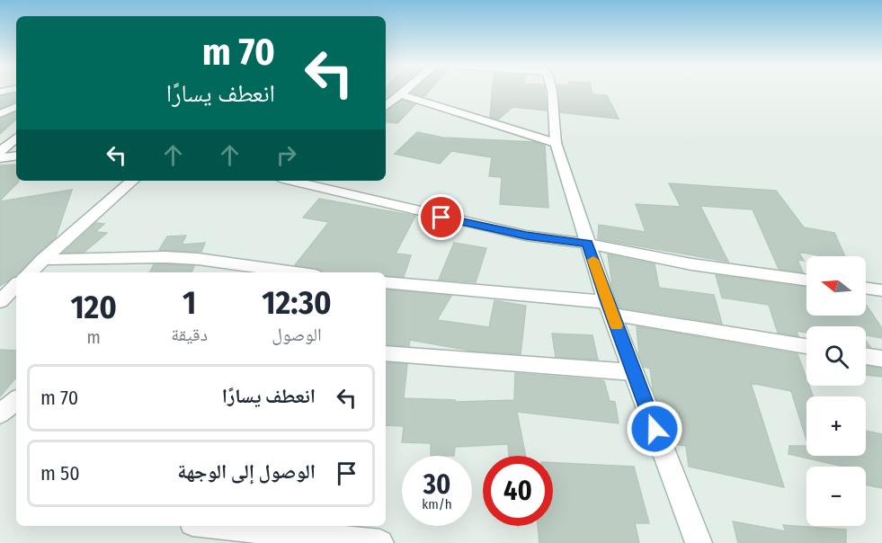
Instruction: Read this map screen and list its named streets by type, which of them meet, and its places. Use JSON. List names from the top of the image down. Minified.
{"north":"left","page":{"turn":["70 m","انعطف يسارًا"],"map_buttons":["+","−"],"eta":["12:30","الوصول","1","دقيقة","120","m"],"list":[{"name":"انعطف يسارًا","value":"70 m"},{"name":"الوصول إلى الوجهة","value":"50 m"}],"speed":"30 km/h","limit":"40"}}
